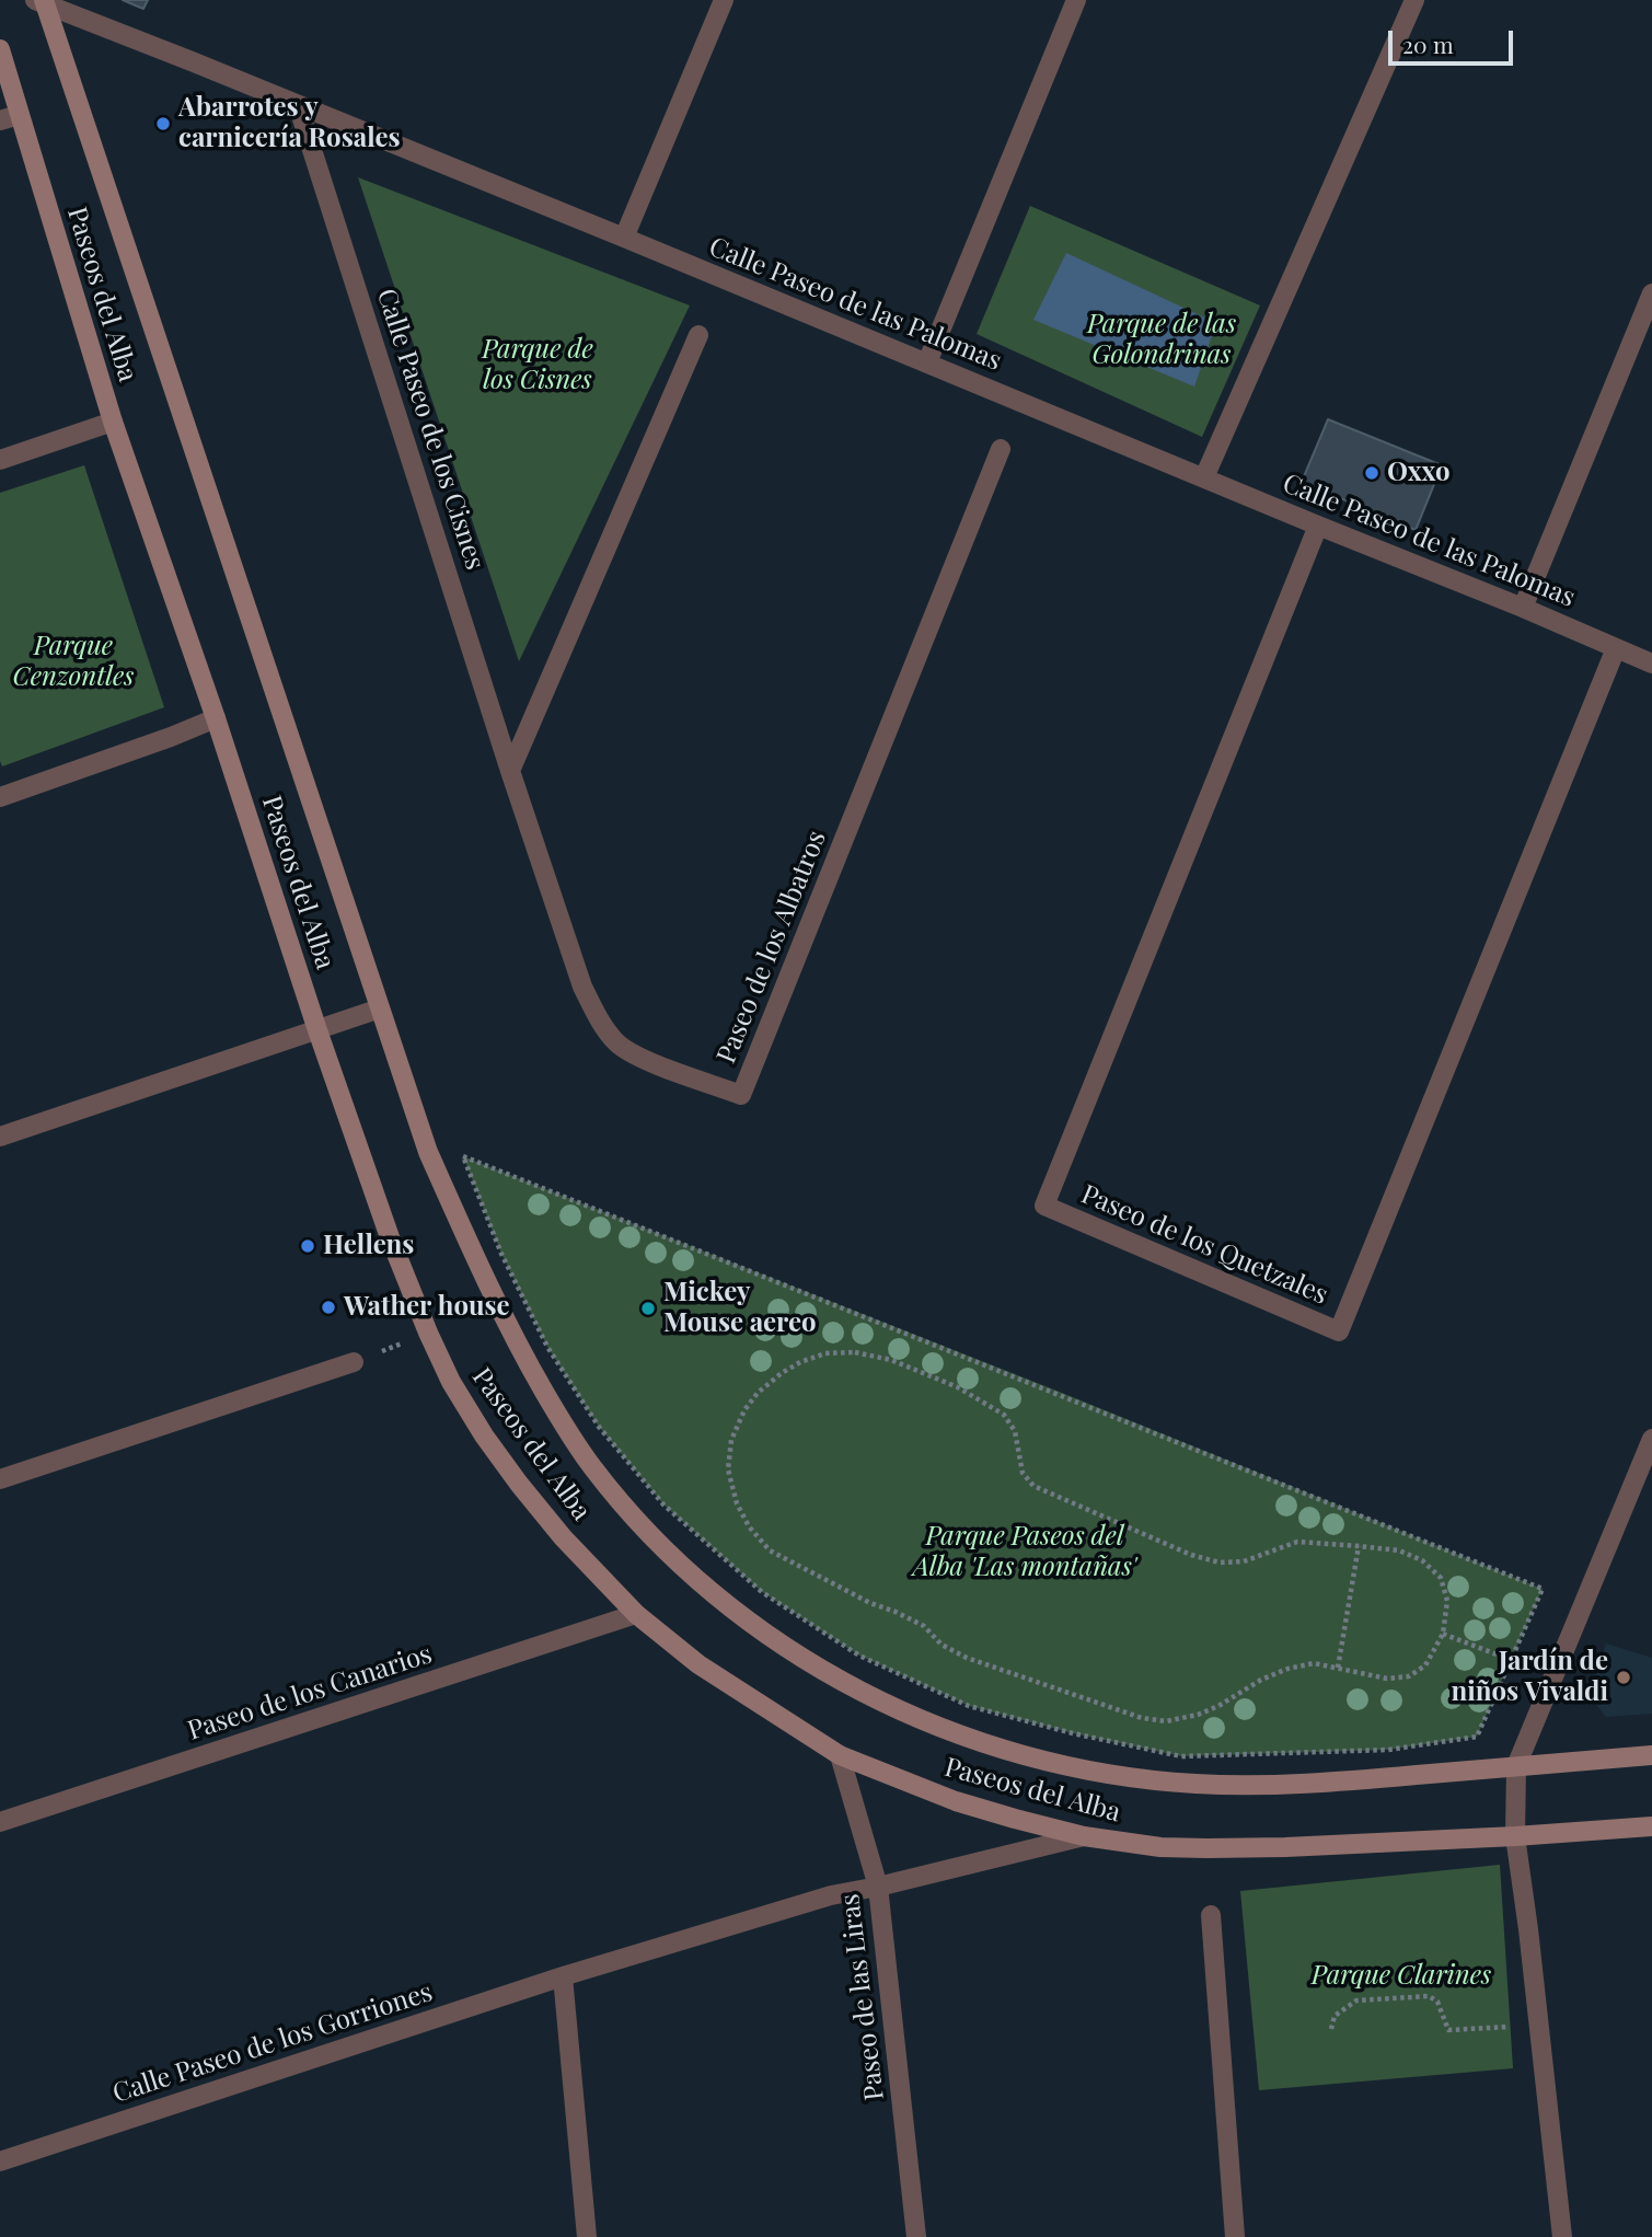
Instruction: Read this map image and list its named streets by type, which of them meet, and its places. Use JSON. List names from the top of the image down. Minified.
{"streets":{"street":["Paseos del Alba","Calle Paseo de las Palomas","Calle Paseo de los Cisnes","Paseo de los Albatros","Paseo de los Quetzales","Paseo de los Canarios","Paseo de las Liras","Calle Paseo de los Gorriones"]},"crossings":[["Paseos del Alba","Calle Paseo de las Palomas"],["Paseos del Alba","Paseo de los Canarios"],["Paseos del Alba","Paseo de las Liras"],["Paseos del Alba","Calle Paseo de los Gorriones"],["Calle Paseo de las Palomas","Calle Paseo de los Cisnes"],["Calle Paseo de las Palomas","Paseo de los Quetzales"],["Calle Paseo de los Cisnes","Paseo de los Albatros"],["Paseo de las Liras","Calle Paseo de los Gorriones"]],"parks":["Parque de las Golondrinas","Parque de los Cisnes","Parque Cenzontles","Parque Paseos del Alba 'Las montañas'","Parque Clarines"],"places":["Abarrotes y carnicería Rosales","Oxxo","Hellens","Wather house","Mickey Mouse aereo","Jardín de niños Vivaldi"],"scale_bar":"20 m"}
